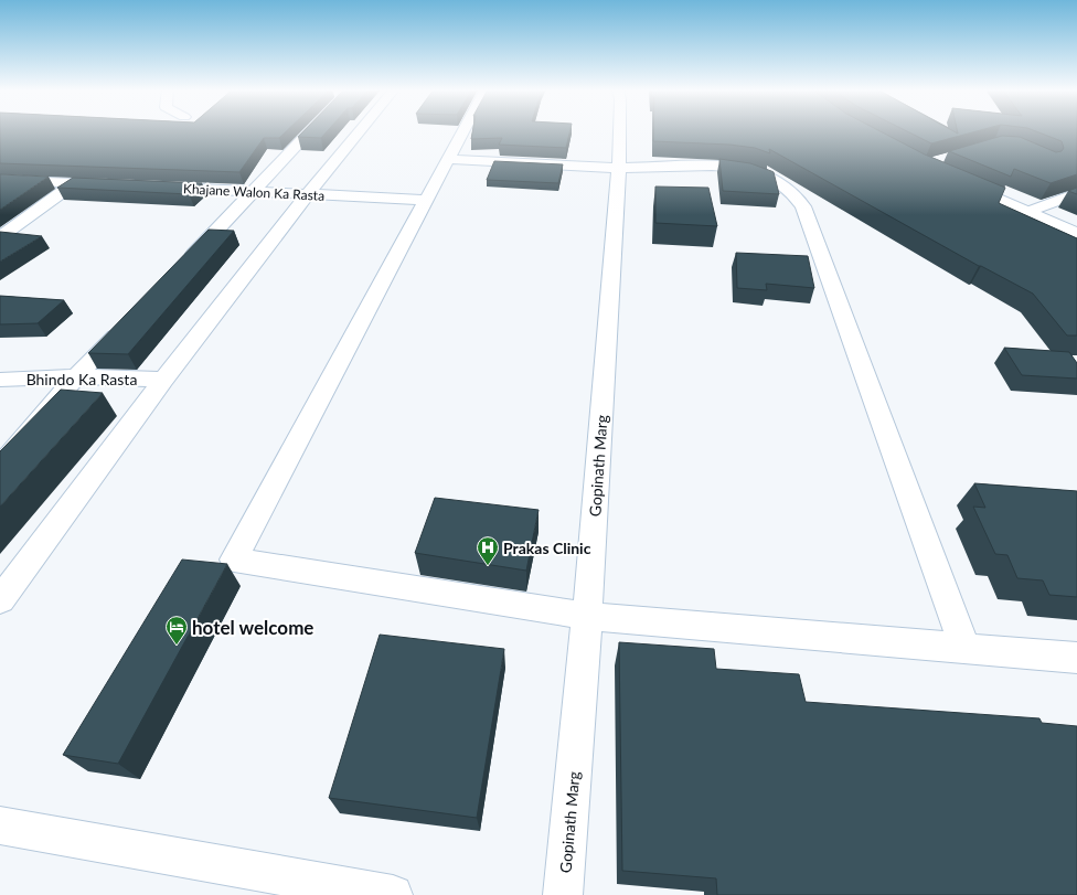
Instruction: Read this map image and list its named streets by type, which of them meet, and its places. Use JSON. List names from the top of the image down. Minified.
{"streets":{"main road":["Khajane Walon Ka Rasta","Bhindo Ka Rasta","Gopinath Marg"]},"places":{"hospital":["Prakas Clinic"],"hotel":["hotel welcome"]}}
